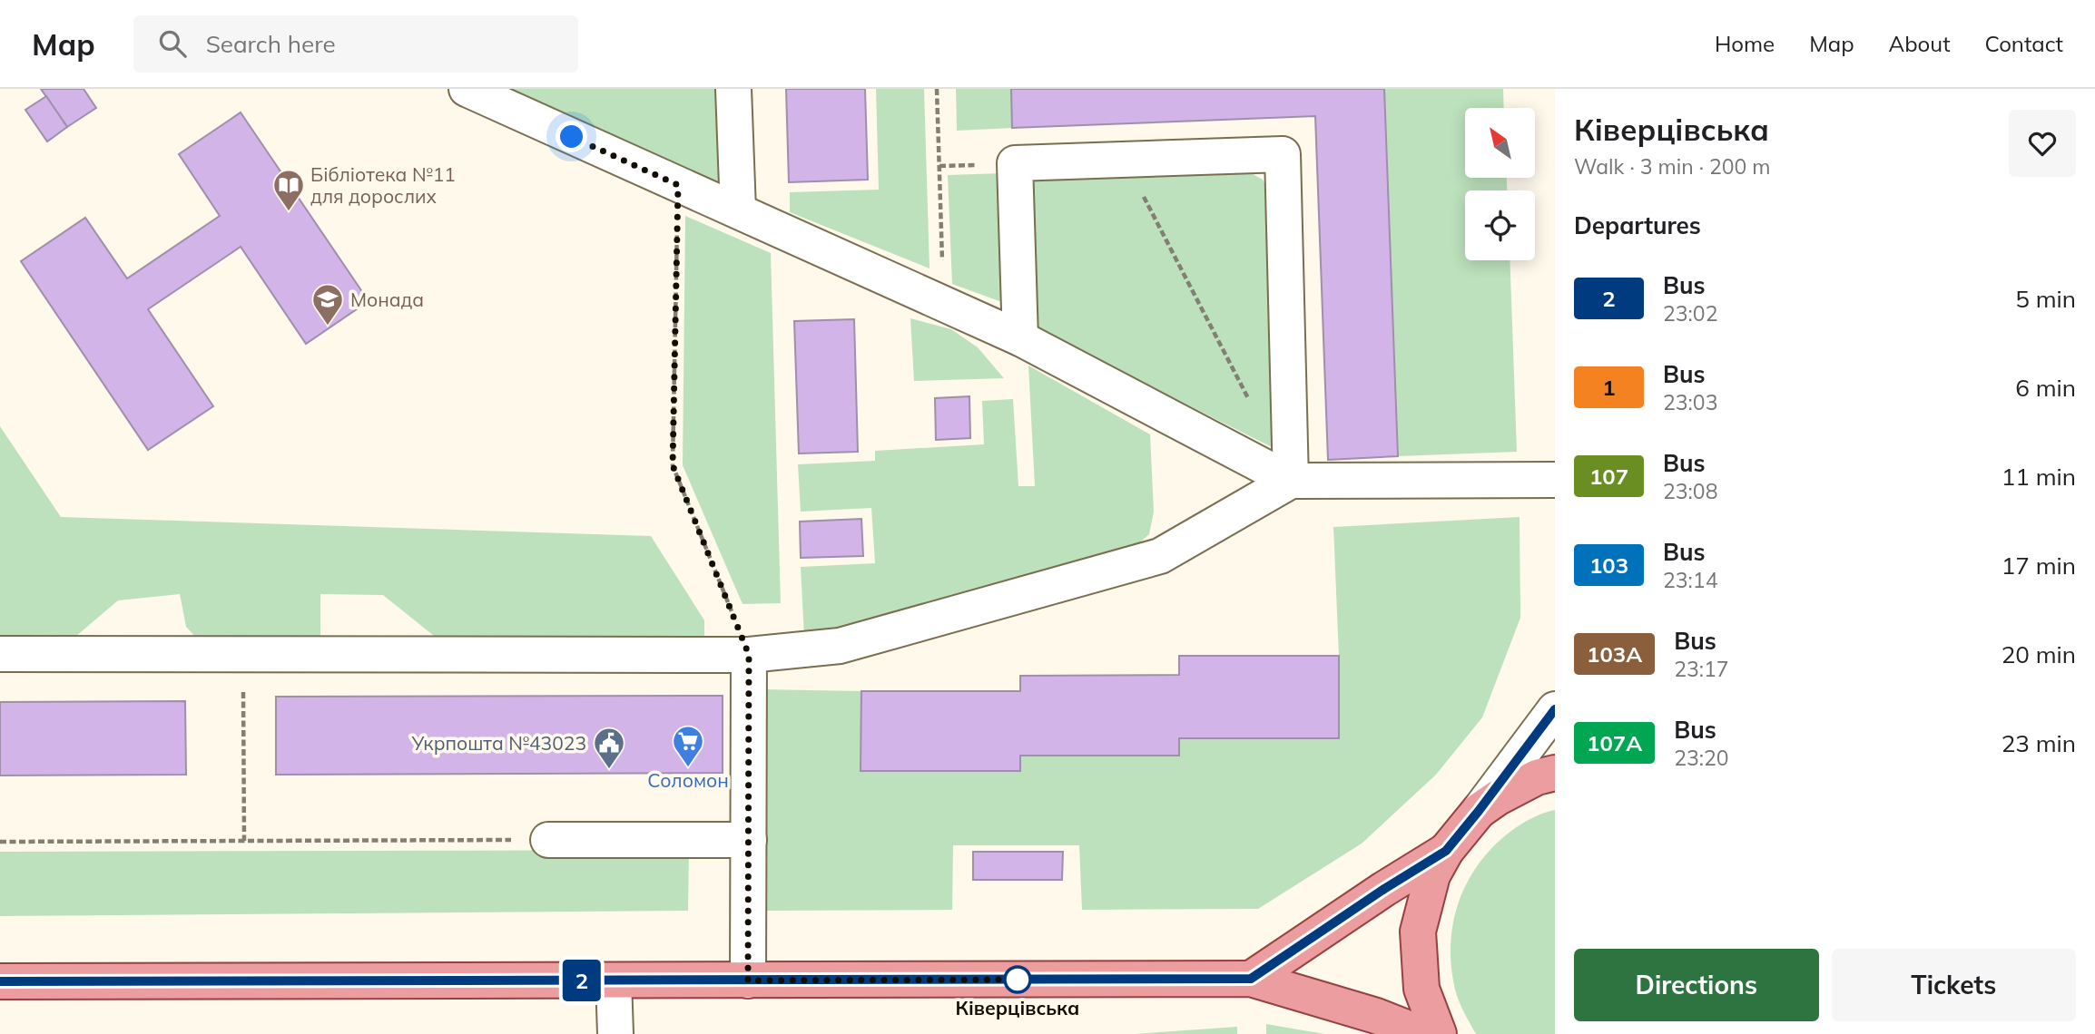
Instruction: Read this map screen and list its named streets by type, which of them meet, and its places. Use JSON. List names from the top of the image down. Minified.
{"places":{"library":["Бібліотека №11 для дорослих"],"school or university":["Монада"],"supermarket":["Соломон"],"public building":["Укрпошта №43023"],"other":["Ківерцівська"]},"lines":["bus line 2"],"north":"top left","page":{"header":"Map","search":"Search here","nav":["Home","Map","About","Contact"],"on_map":"2","heading":[["Ківерцівська","Walk · 3 min · 200 m"],"Departures"],"list":[{"mark":"2","name":"Bus","note":"23:02","value":"5 min"},{"mark":"1","name":"Bus","note":"23:03","value":"6 min"},{"mark":"107","name":"Bus","note":"23:08","value":"11 min"},{"mark":"103","name":"Bus","note":"23:14","value":"17 min"},{"mark":"103А","name":"Bus","note":"23:17","value":"20 min"},{"mark":"107А","name":"Bus","note":"23:20","value":"23 min"}],"buttons":["Directions","Tickets"]}}
